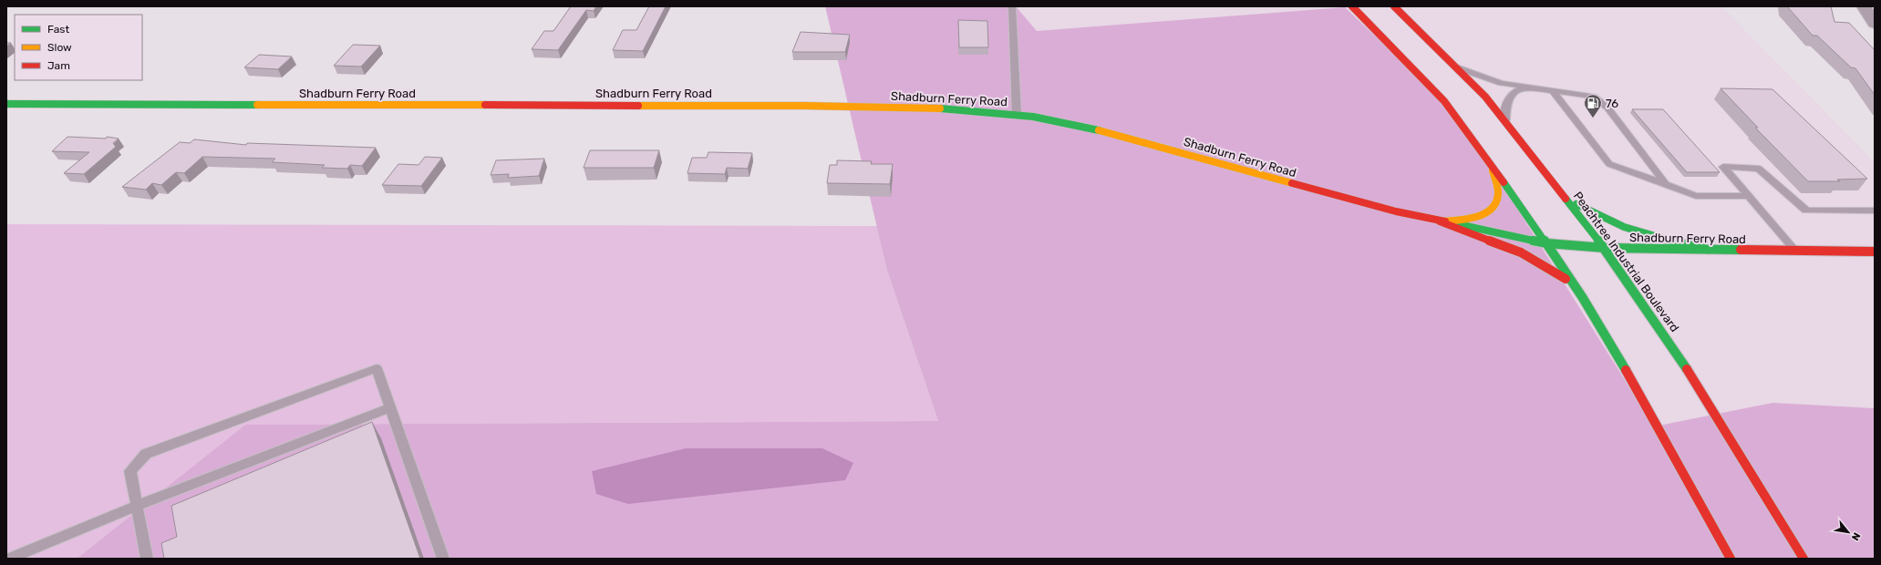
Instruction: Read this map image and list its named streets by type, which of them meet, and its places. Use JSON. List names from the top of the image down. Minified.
{"streets":{"main road":["Shadburn Ferry Road","Peachtree Industrial Boulevard"]},"crossings":[["Shadburn Ferry Road","Peachtree Industrial Boulevard"]],"places":{"fuel station":["76"]},"legend":["Fast","Slow","Jam"],"north":"bottom right"}
